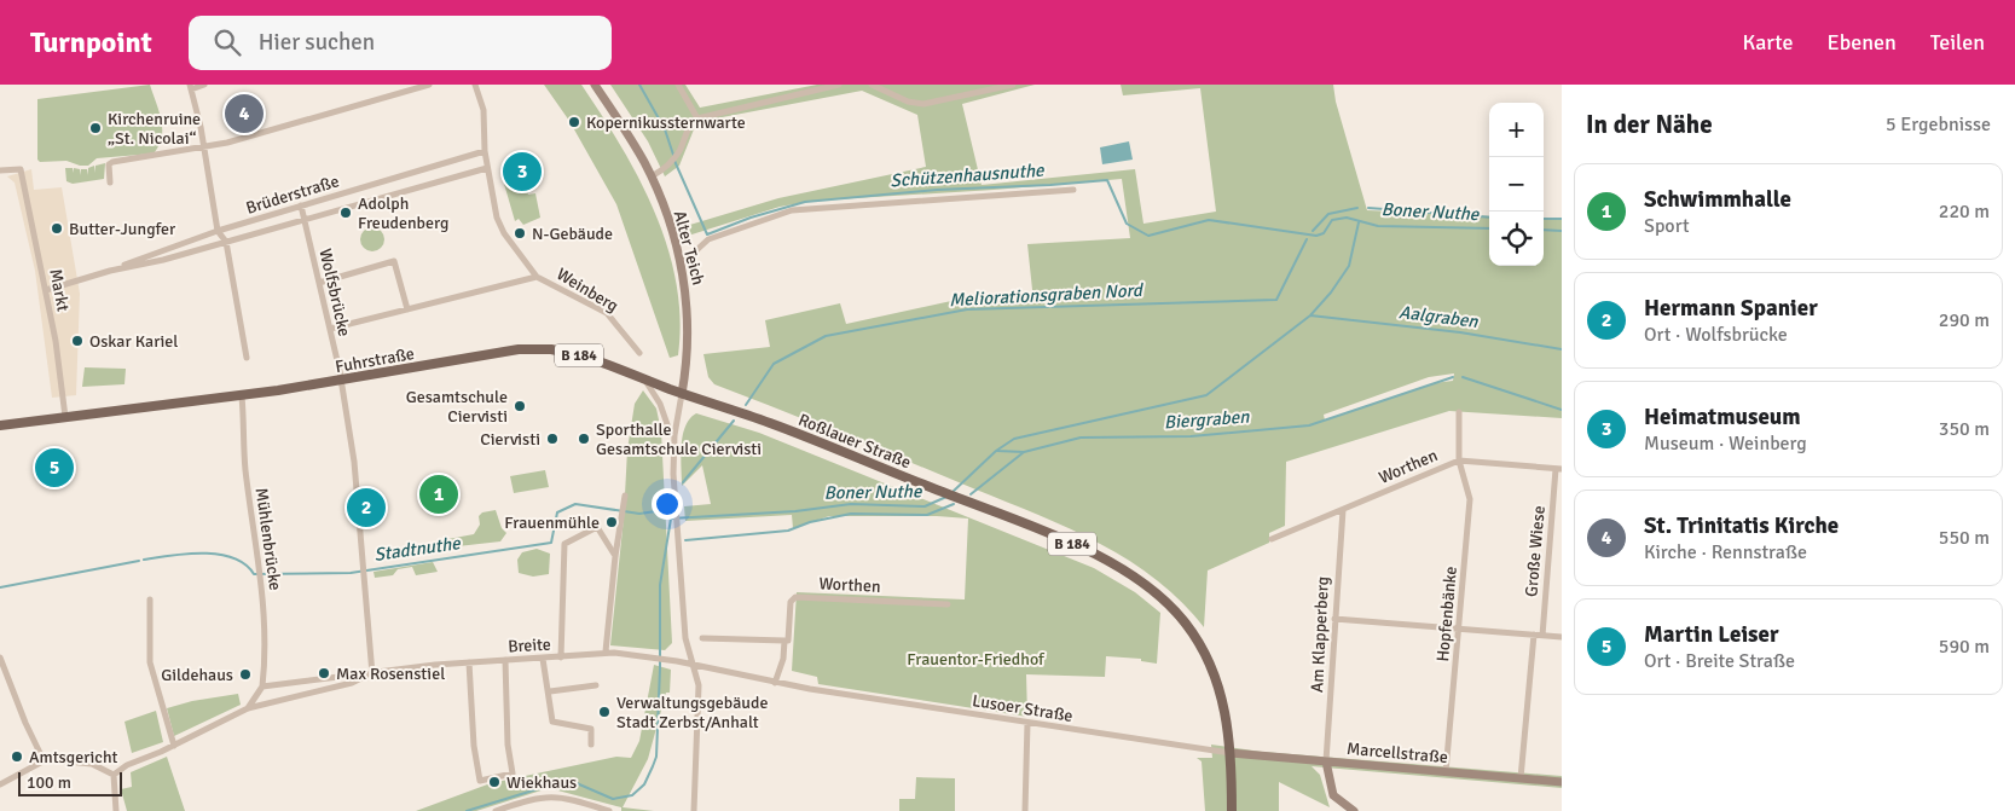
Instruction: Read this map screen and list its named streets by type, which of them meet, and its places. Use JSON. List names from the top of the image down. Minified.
{"streets":{"main road":["B 184","Fuhrstraße","Roßlauer Straße"],"street":["Brüderstraße","Alter Teich","Markt","Weinberg","Wolfsbrücke","Worthen","Mühlenbrücke","Große Wiese","Hopfenbänke","Am Klapperberg","Breite","Lusoer Straße","Marcellstraße"]},"crossings":[["Brüderstraße","Markt"],["Brüderstraße","Weinberg"],["Brüderstraße","Wolfsbrücke"],["Alter Teich","Fuhrstraße"],["Alter Teich","Roßlauer Straße"],["Alter Teich","Breite"],["Markt","B 184"],["Markt","Fuhrstraße"],["Wolfsbrücke","Fuhrstraße"],["Wolfsbrücke","Breite"],["B 184","Fuhrstraße"],["Fuhrstraße","Roßlauer Straße"],["Fuhrstraße","Mühlenbrücke"],["Roßlauer Straße","Lusoer Straße"],["Roßlauer Straße","Marcellstraße"],["Worthen","Große Wiese"],["Worthen","Hopfenbänke"],["Worthen","Am Klapperberg"],["Mühlenbrücke","Breite"],["Hopfenbänke","Marcellstraße"],["Am Klapperberg","Marcellstraße"],["Breite","Lusoer Straße"],["Lusoer Straße","Marcellstraße"]],"water":["Schützenhausnuthe","Boner Nuthe","Meliorationsgraben Nord","Aalgraben","Biergraben","Stadtnuthe"],"parks":["Frauentor-Friedhof"],"places":["Kopernikussternwarte","Kirchenruine „St. Nicolai“","Adolph Freudenberg","Butter-Jungfer","N-Gebäude","Oskar Kariel","Gesamtschule Ciervisti","Ciervisti","Sporthalle Gesamtschule Ciervisti","Frauenmühle","Max Rosenstiel","Gildehaus","Verwaltungsgebäude Stadt Zerbst/Anhalt","Amtsgericht","Wiekhaus"],"scale_bar":"100 m","page":{"header":"Turnpoint","search":"Hier suchen","nav":["Karte","Ebenen","Teilen"],"heading":["In der Nähe","5 Ergebnisse"],"pins":["4","3","5","1","2"],"map_buttons":["+","−"],"list":[{"mark":"1","name":"Schwimmhalle","note":"Sport","value":"220 m"},{"mark":"2","name":"Hermann Spanier","note":"Ort · Wolfsbrücke","value":"290 m"},{"mark":"3","name":"Heimatmuseum","note":"Museum · Weinberg","value":"350 m"},{"mark":"4","name":"St. Trinitatis Kirche","note":"Kirche · Rennstraße","value":"550 m"},{"mark":"5","name":"Martin Leiser","note":"Ort · Breite Straße","value":"590 m"}],"scale":"100 m"}}
